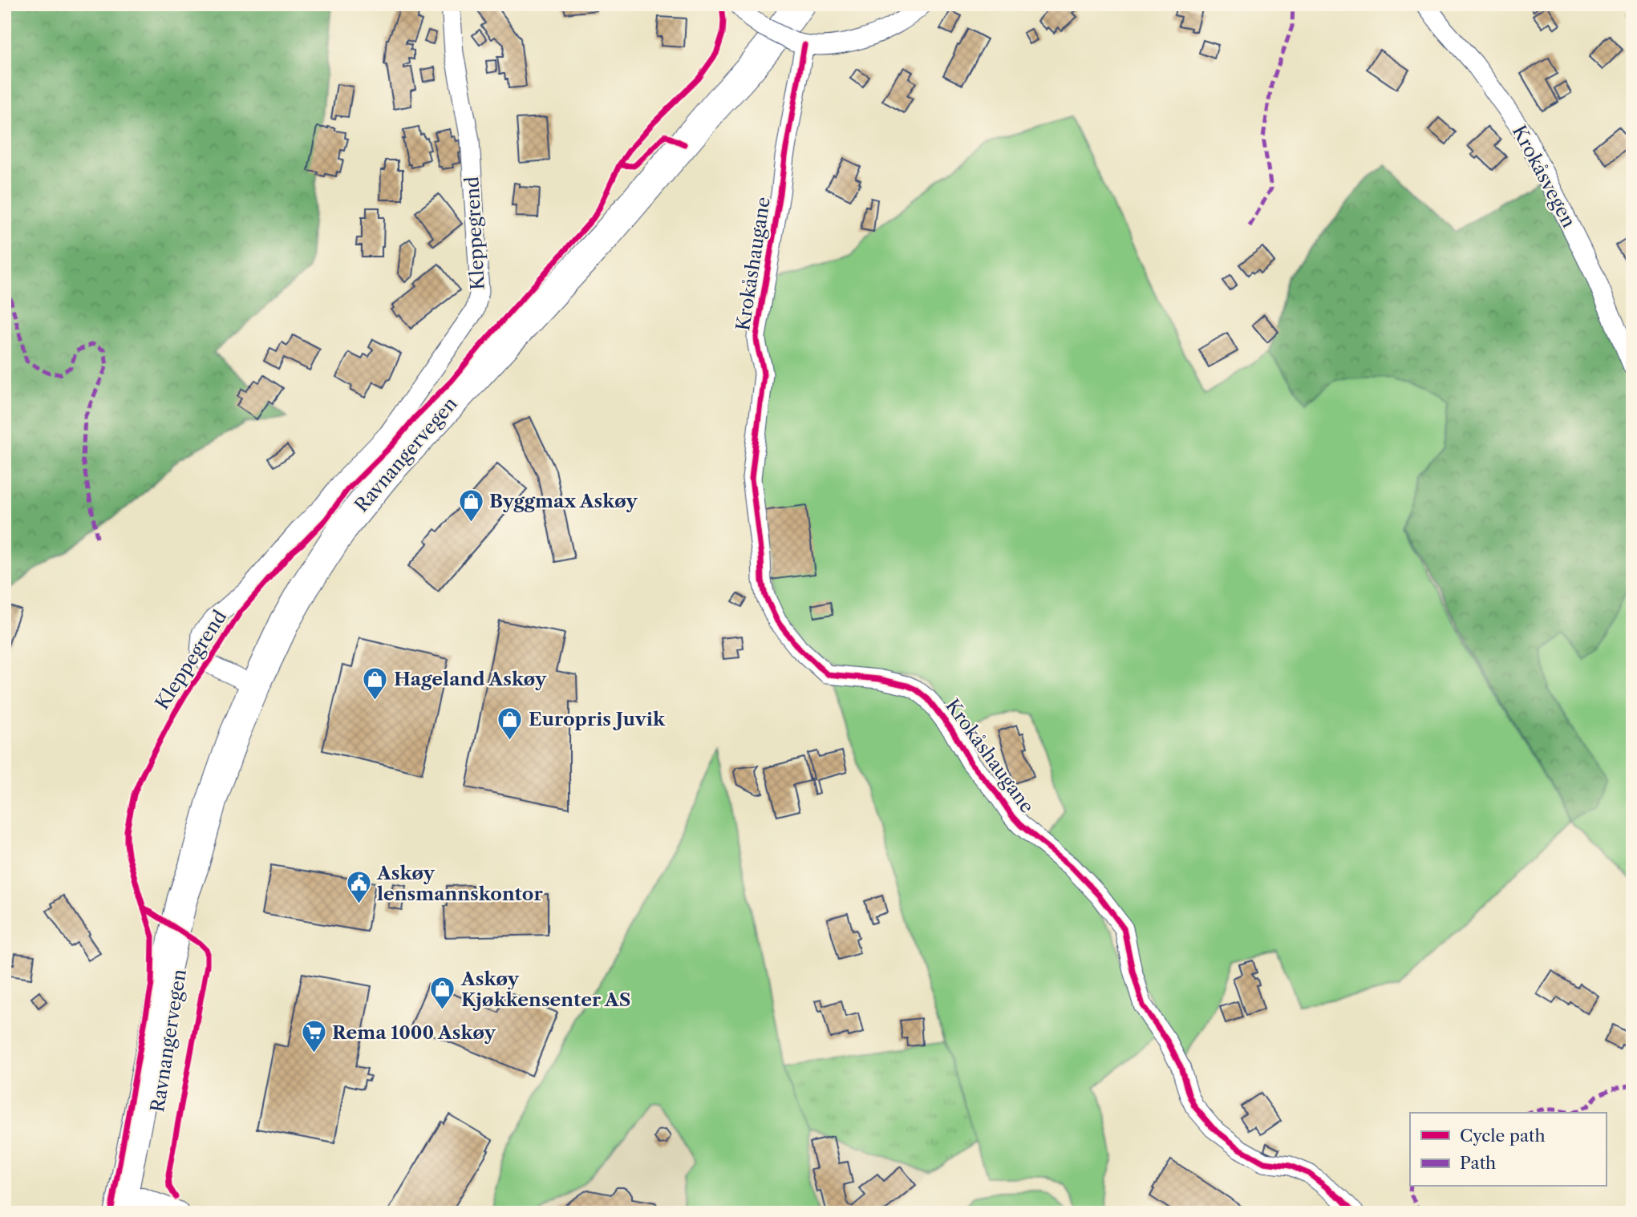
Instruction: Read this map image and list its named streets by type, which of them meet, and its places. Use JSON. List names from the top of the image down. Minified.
{"streets":{"main road":["Ravnangervegen"],"street":["Krokåsvegen","Kleppegrend","Krokåshaugane"]},"crossings":[["Kleppegrend","Ravnangervegen"]],"places":{"shop":["Byggmax Askøy","Hageland Askøy","Europris Juvik","Askøy Kjøkkensenter AS"],"public building":["Askøy lensmannskontor"],"supermarket":["Rema 1000 Askøy"]},"legend":["Cycle path","Path"]}
